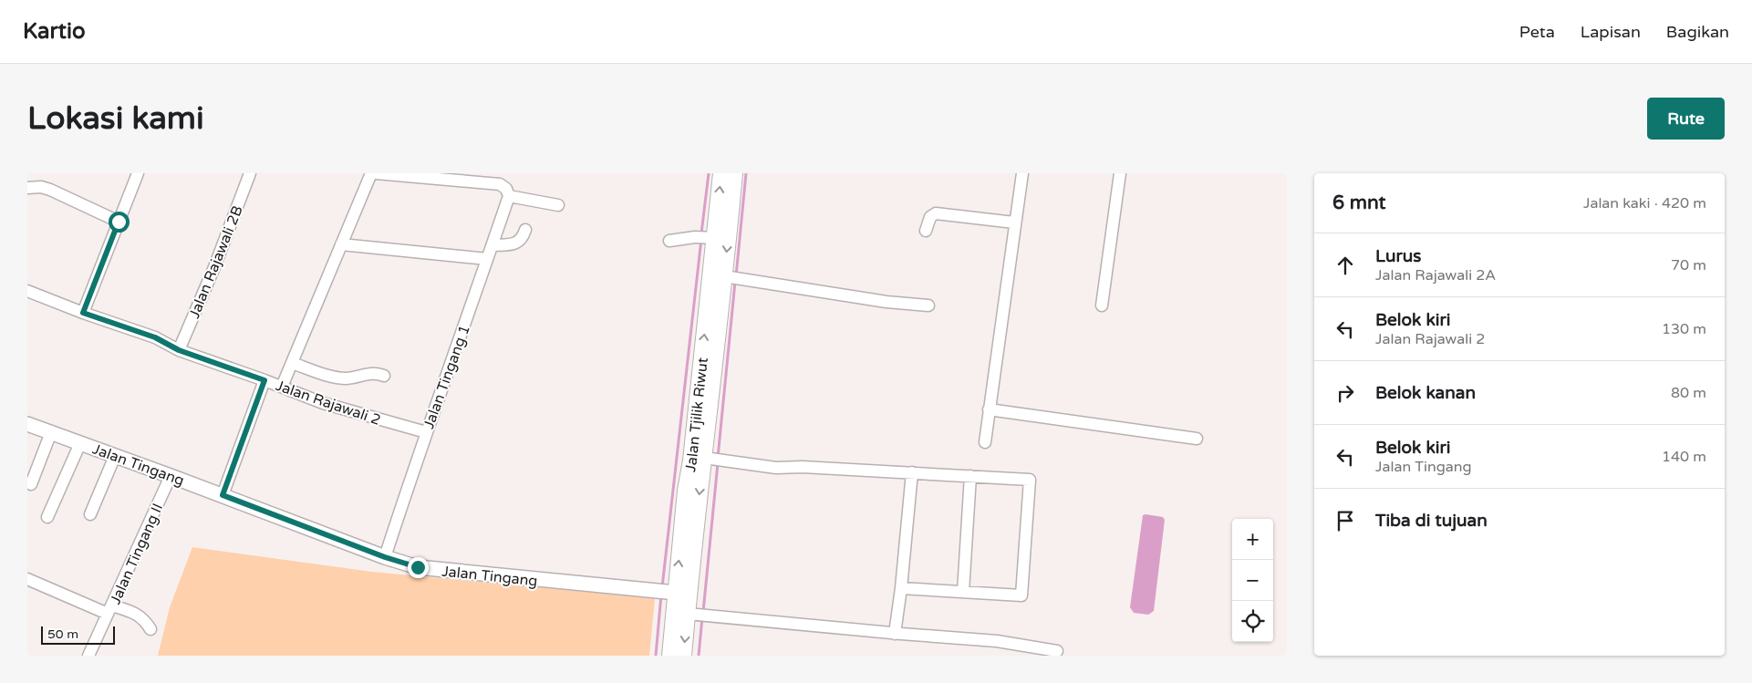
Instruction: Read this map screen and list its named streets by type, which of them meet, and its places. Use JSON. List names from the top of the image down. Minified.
{"streets":{"highway":["Jalan Tjilik Riwut"],"main road":["Jalan Tingang"],"street":["Jalan Rajawali 2B","Jalan Tingang 1","Jalan Rajawali 2","Jalan Tingang II"]},"crossings":[["Jalan Rajawali 2B","Jalan Rajawali 2"],["Jalan Tingang 1","Jalan Rajawali 2"],["Jalan Tingang 1","Jalan Tingang"],["Jalan Tjilik Riwut","Jalan Tingang"],["Jalan Tingang","Jalan Tingang II"]],"scale_bar":"50 m","page":{"header":"Kartio","nav":["Peta","Lapisan","Bagikan"],"buttons":"Rute","title":"Lokasi kami","heading":["6 mnt","Jalan kaki · 420 m"],"list":[["Lurus","Jalan Rajawali 2A","70 m"],["Belok kiri","Jalan Rajawali 2","130 m"],["Belok kanan","80 m"],["Belok kiri","Jalan Tingang","140 m"],"Tiba di tujuan"],"map_buttons":["+","−"],"scale":"50 m"}}
